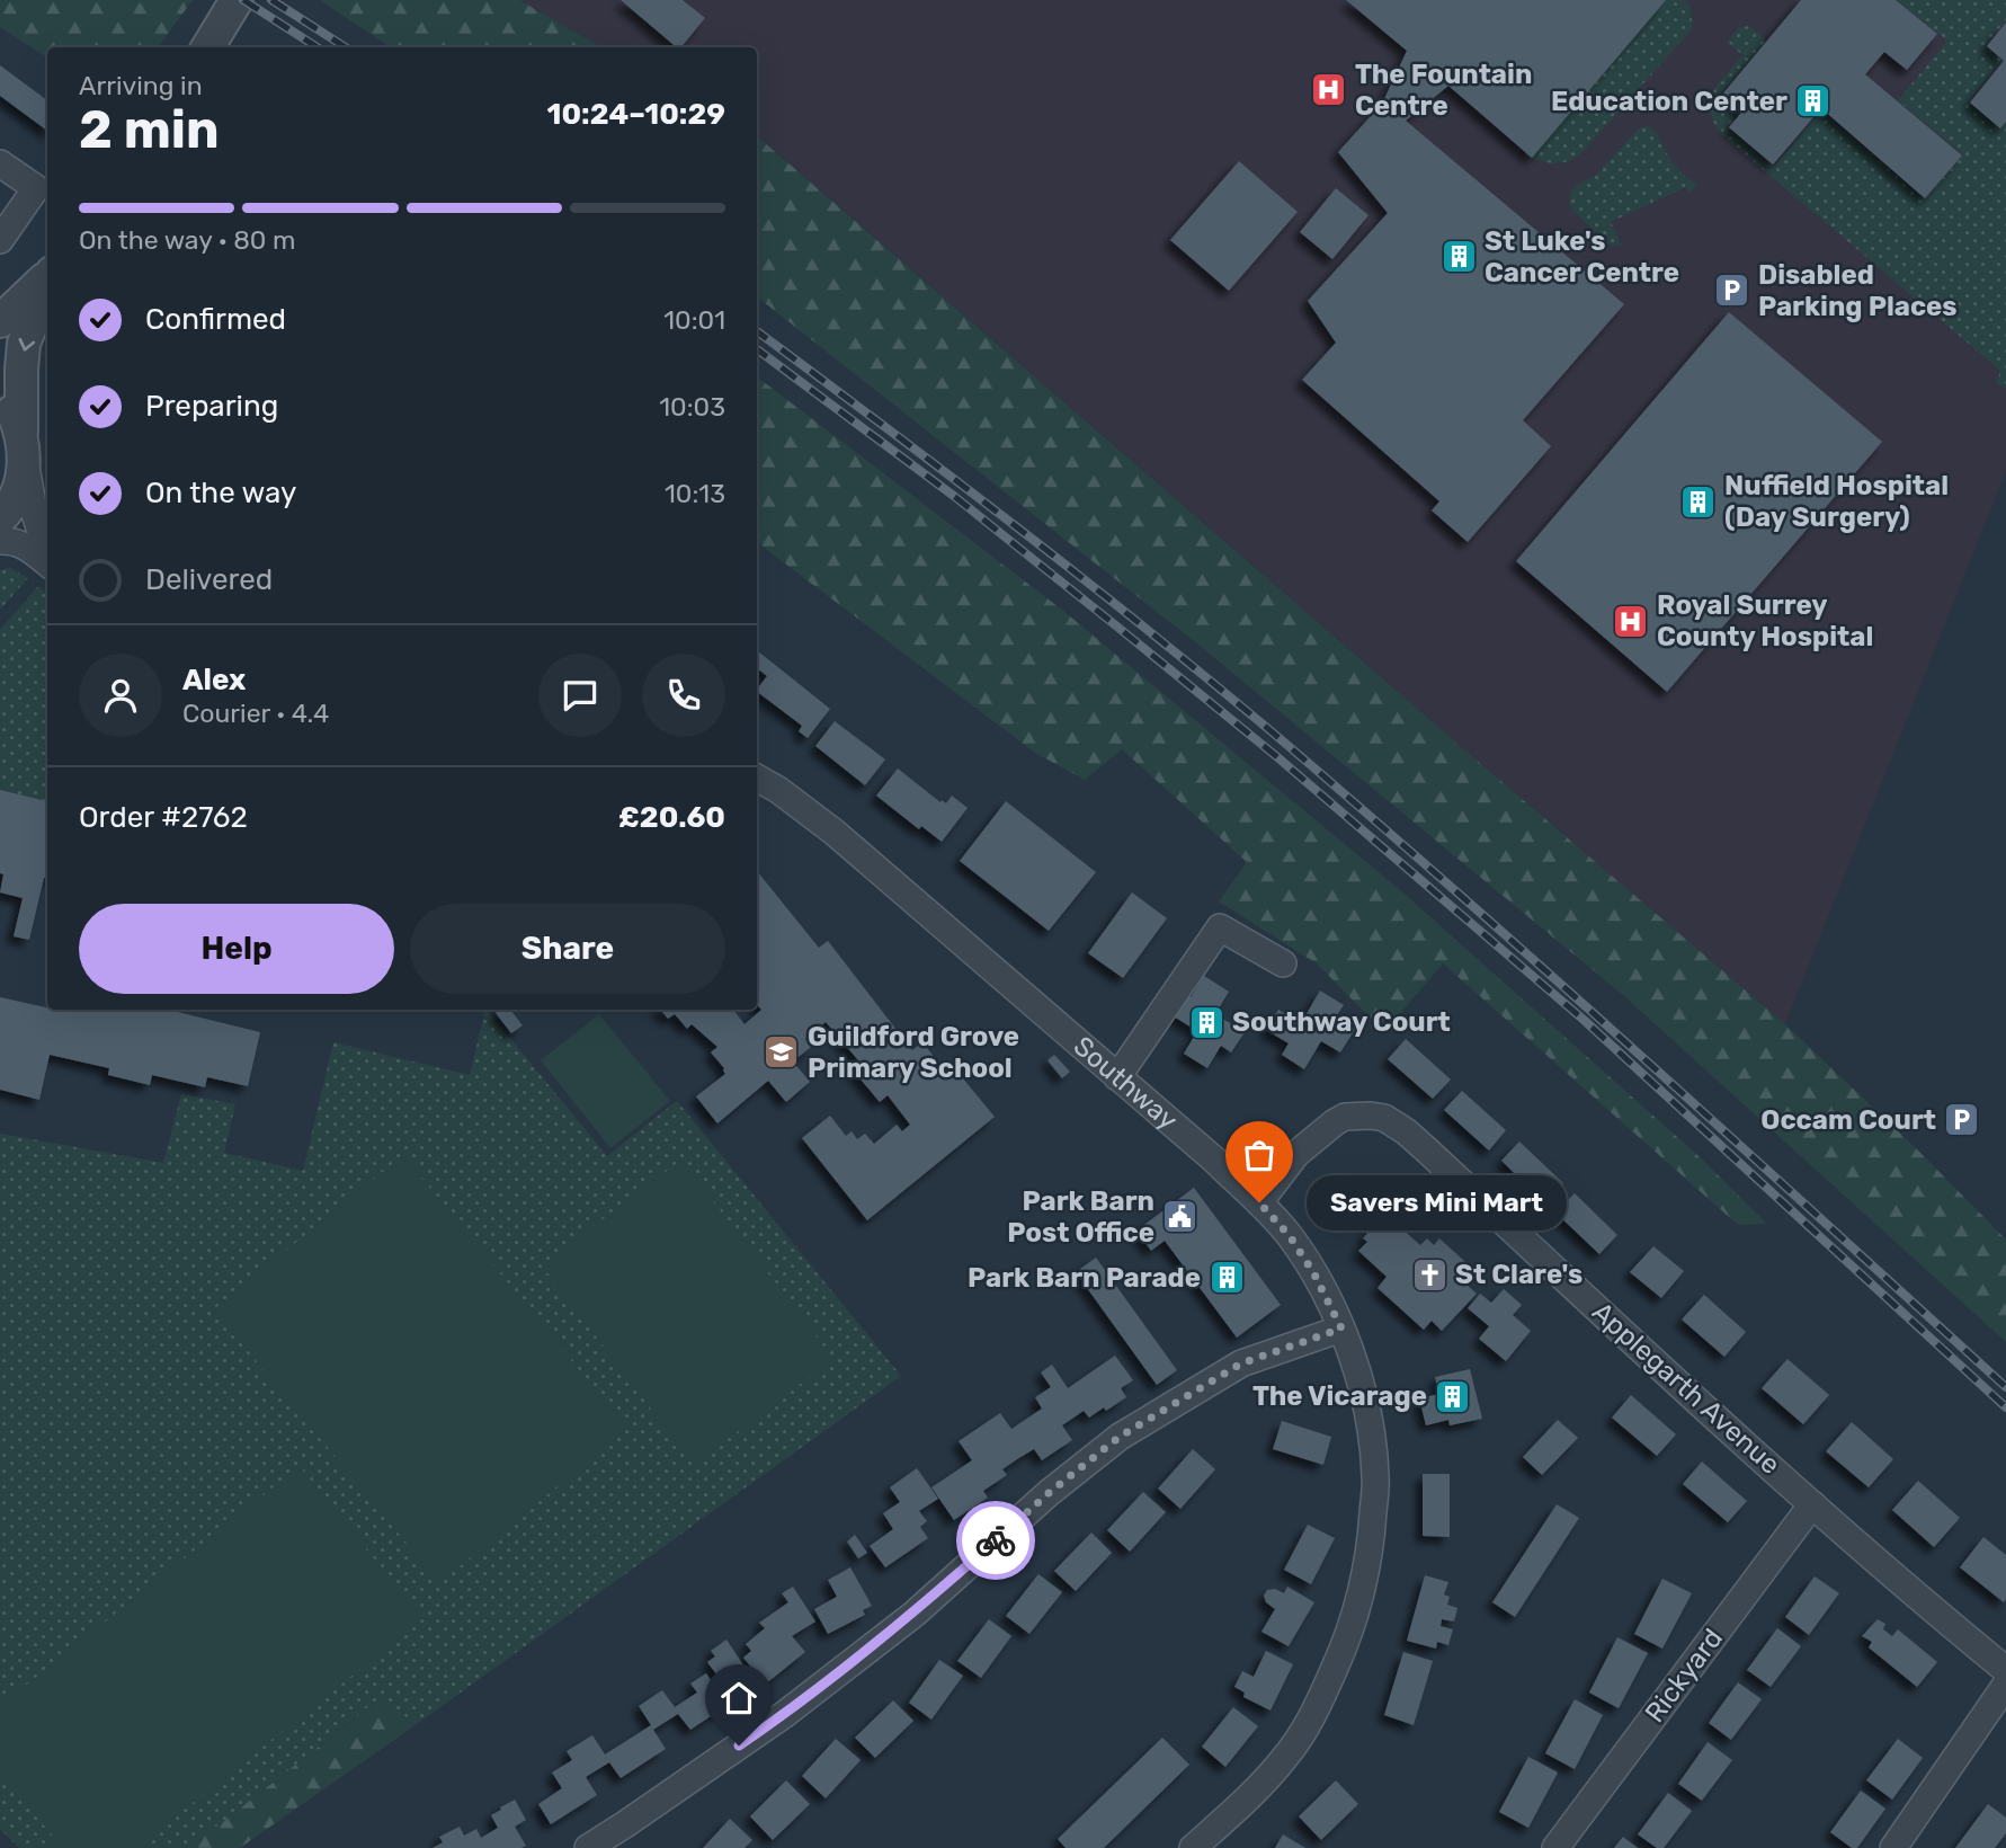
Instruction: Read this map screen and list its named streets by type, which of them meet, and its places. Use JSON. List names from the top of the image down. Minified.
{"streets":{"street":["Southway","Applegarth Avenue","Rickyard"]},"crossings":[["Southway","Applegarth Avenue"],["Applegarth Avenue","Rickyard"]],"places":{"hospital":["The Fountain Centre","Royal Surrey County Hospital"],"building":["Education Center","St Luke's Cancer Centre","Nuffield Hospital (Day Surgery)","Southway Court","Park Barn Parade","The Vicarage"],"parking":["Disabled Parking Places","Occam Court"],"school or university":["Guildford Grove Primary School"],"other":["Savers Mini Mart"],"public building":["Park Barn Post Office"],"church":["St Clare's"]},"page":{"heading":["2 min","Arriving in","10:24–10:29"],"panel":["Alex","Courier · 4.4","Order #2762","£20.60"],"bar":"On the way · 80 m","list":[["Confirmed","10:01"],["Preparing","10:03"],["On the way","10:13"],"Delivered"],"buttons":["Help","Share"],"bubble":"Savers Mini Mart"}}
